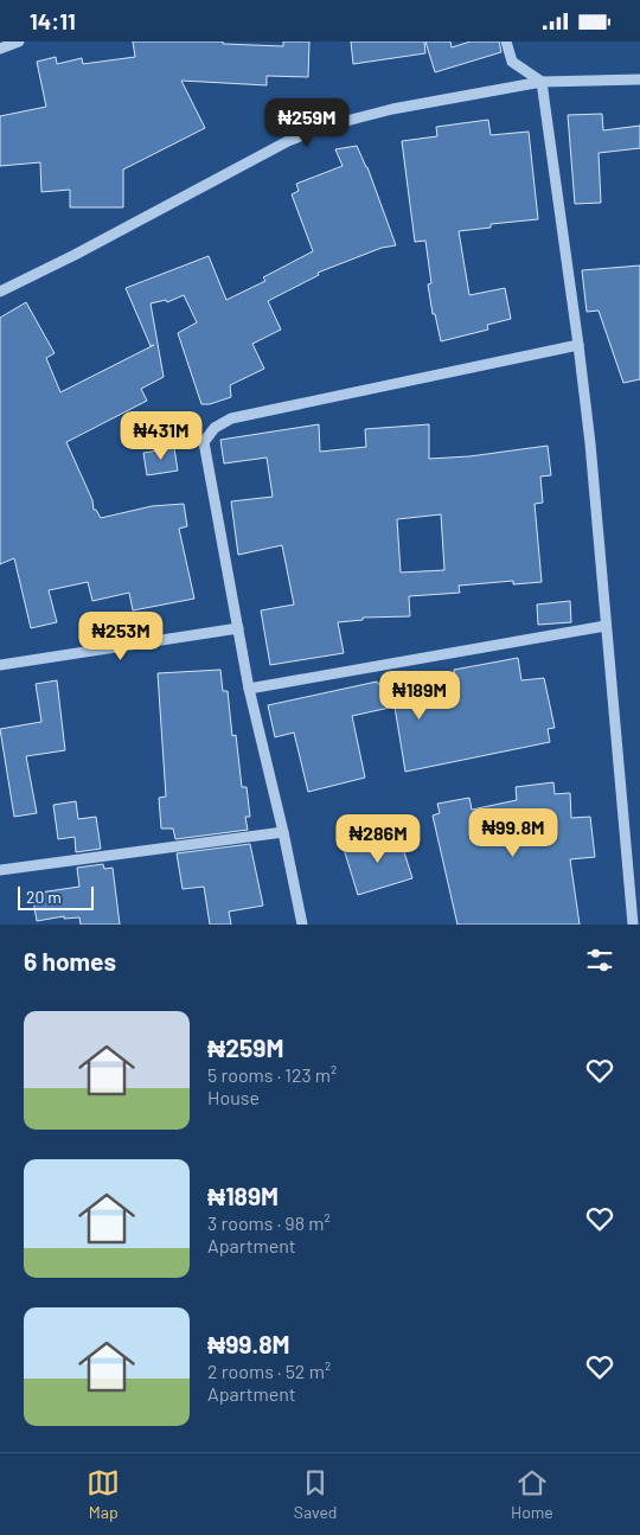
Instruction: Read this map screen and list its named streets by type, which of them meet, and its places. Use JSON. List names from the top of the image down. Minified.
{"scale_bar":"20 m","page":{"status":"14:11","price":["₦259M","₦431M","₦253M","₦189M","₦99.8M","₦286M"],"scale":"20 m","heading":"6 homes","list":[{"name":"₦259M","note":"5 rooms · 123 m² · House"},{"name":"₦189M","note":"3 rooms · 98 m² · Apartment"},{"name":"₦99.8M","note":"2 rooms · 52 m² · Apartment"}],"tabs":["Map","Saved","Home"]}}
